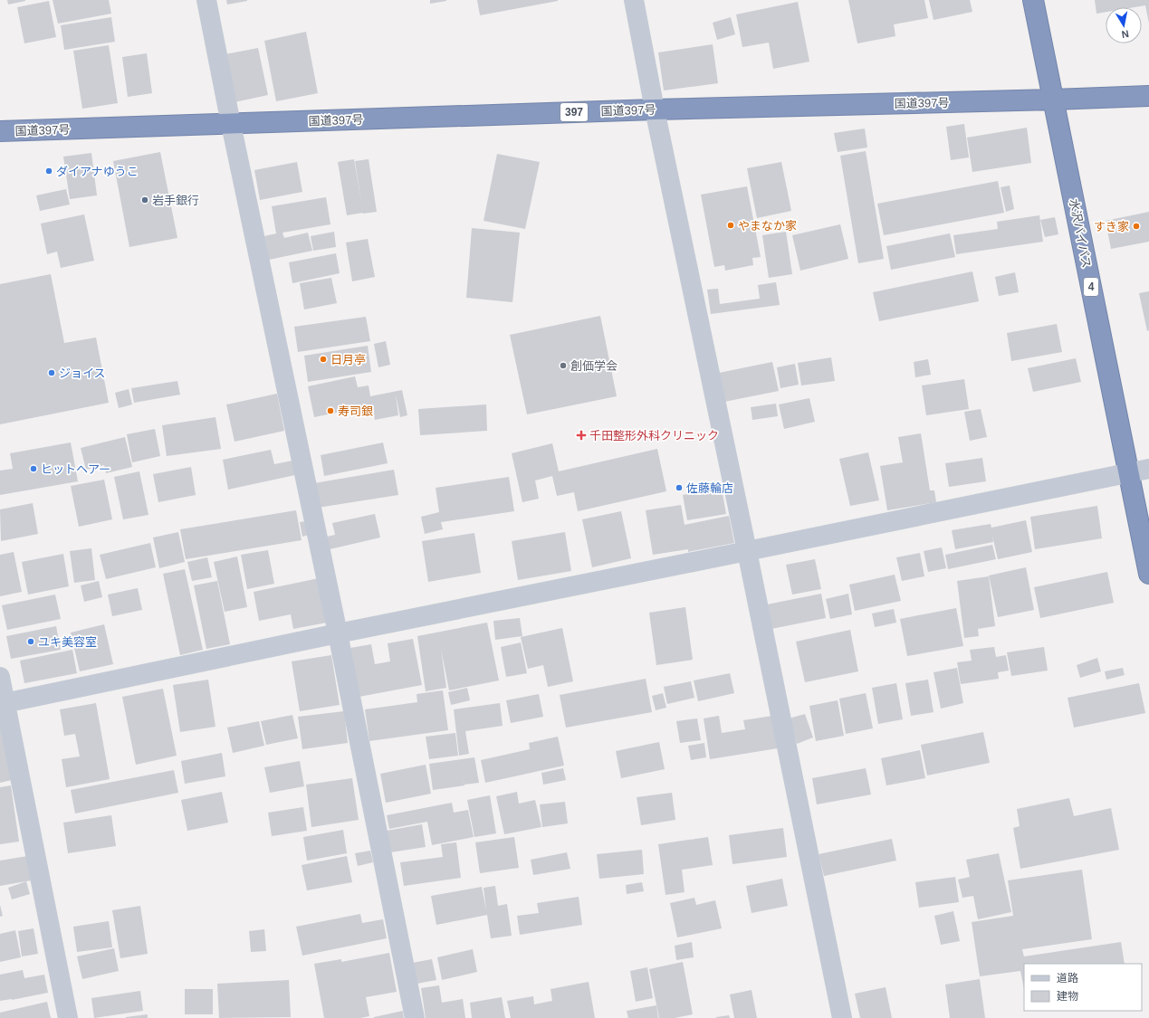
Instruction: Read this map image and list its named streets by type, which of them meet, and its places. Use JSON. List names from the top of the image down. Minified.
{"streets":{"highway":["国道397号","397","水沢バイパス","4"]},"crossings":[["国道397号","水沢バイパス"]],"places":{"other":["ダイアナゆうこ","岩手銀行","やまなか家","すき家","日月亭","創価学会","ジョイス","寿司銀","ヒットヘアー","佐藤輪店","ユキ美容室"],"health":["千田整形外科クリニック"]},"legend":["道路","建物"],"north":"bottom"}
